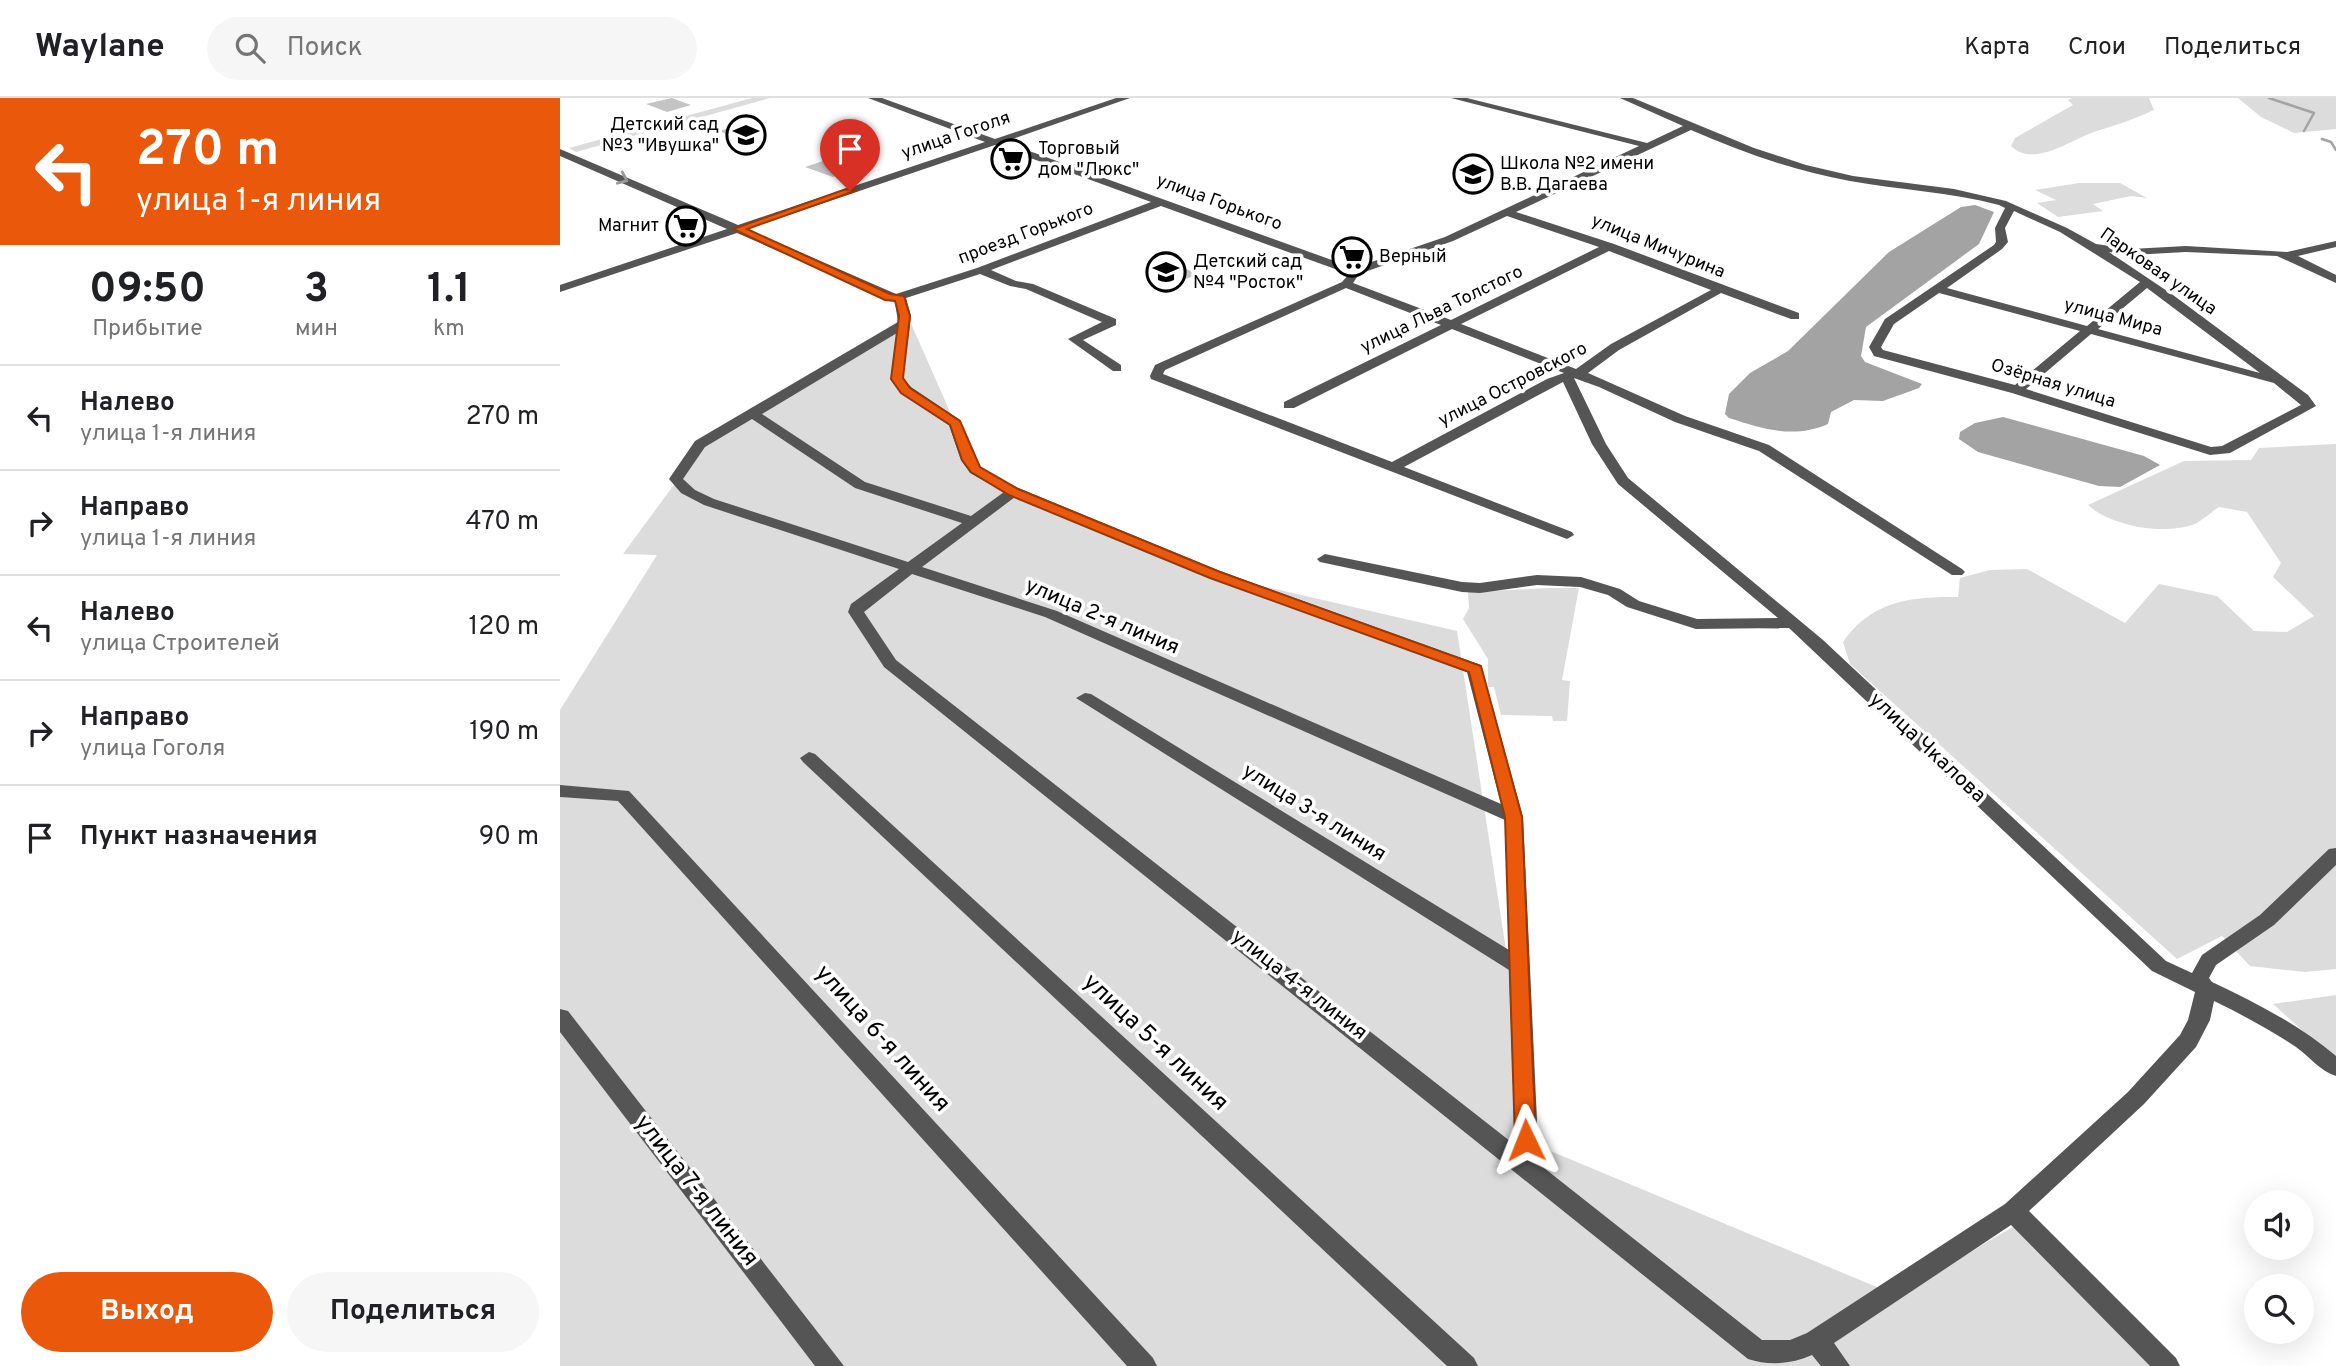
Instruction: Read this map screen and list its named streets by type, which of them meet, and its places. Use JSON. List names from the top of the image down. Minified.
{"streets":{"street":["улица Гоголя","улица Горького","проезд Горького","улица Мичурина","Парковая улица","улица Льва Толстого","улица Мира","Озёрная улица","улица Островского","улица 2-я линия","улица Чкалова","улица 3-я линия","улица 4-я линия","улица 6-я линия","улица 5-я линия","улица 7-я линия"]},"crossings":[["улица Гоголя","улица Горького"],["улица Горького","проезд Горького"],["улица Мичурина","улица Льва Толстого"],["улица Мичурина","улица Островского"],["Парковая улица","улица Мира"],["Парковая улица","Озёрная улица"],["улица Мира","Озёрная улица"],["улица Островского","улица Чкалова"],["улица 2-я линия","улица 4-я линия"]],"places":{"school or university":["Детский сад №3 \"Ивушка\"","Школа №2 имени В.В. Дагаева","Детский сад №4 \"Росток\""],"supermarket":["Торговый дом \"Люкс\"","Магнит","Верный"]},"page":{"header":"Waylane","search":"Поиск","nav":["Карта","Слои","Поделиться"],"turn":["270 m","улица 1-я линия"],"eta":["09:50","Прибытие","3","мин","1.1","km"],"list":[{"name":"Налево","note":"улица 1-я линия","value":"270 m"},{"name":"Направо","note":"улица 1-я линия","value":"470 m"},{"name":"Налево","note":"улица Строителей","value":"120 m"},{"name":"Направо","note":"улица Гоголя","value":"190 m"},{"name":"Пункт назначения","value":"90 m"}],"buttons":["Выход","Поделиться"]}}
